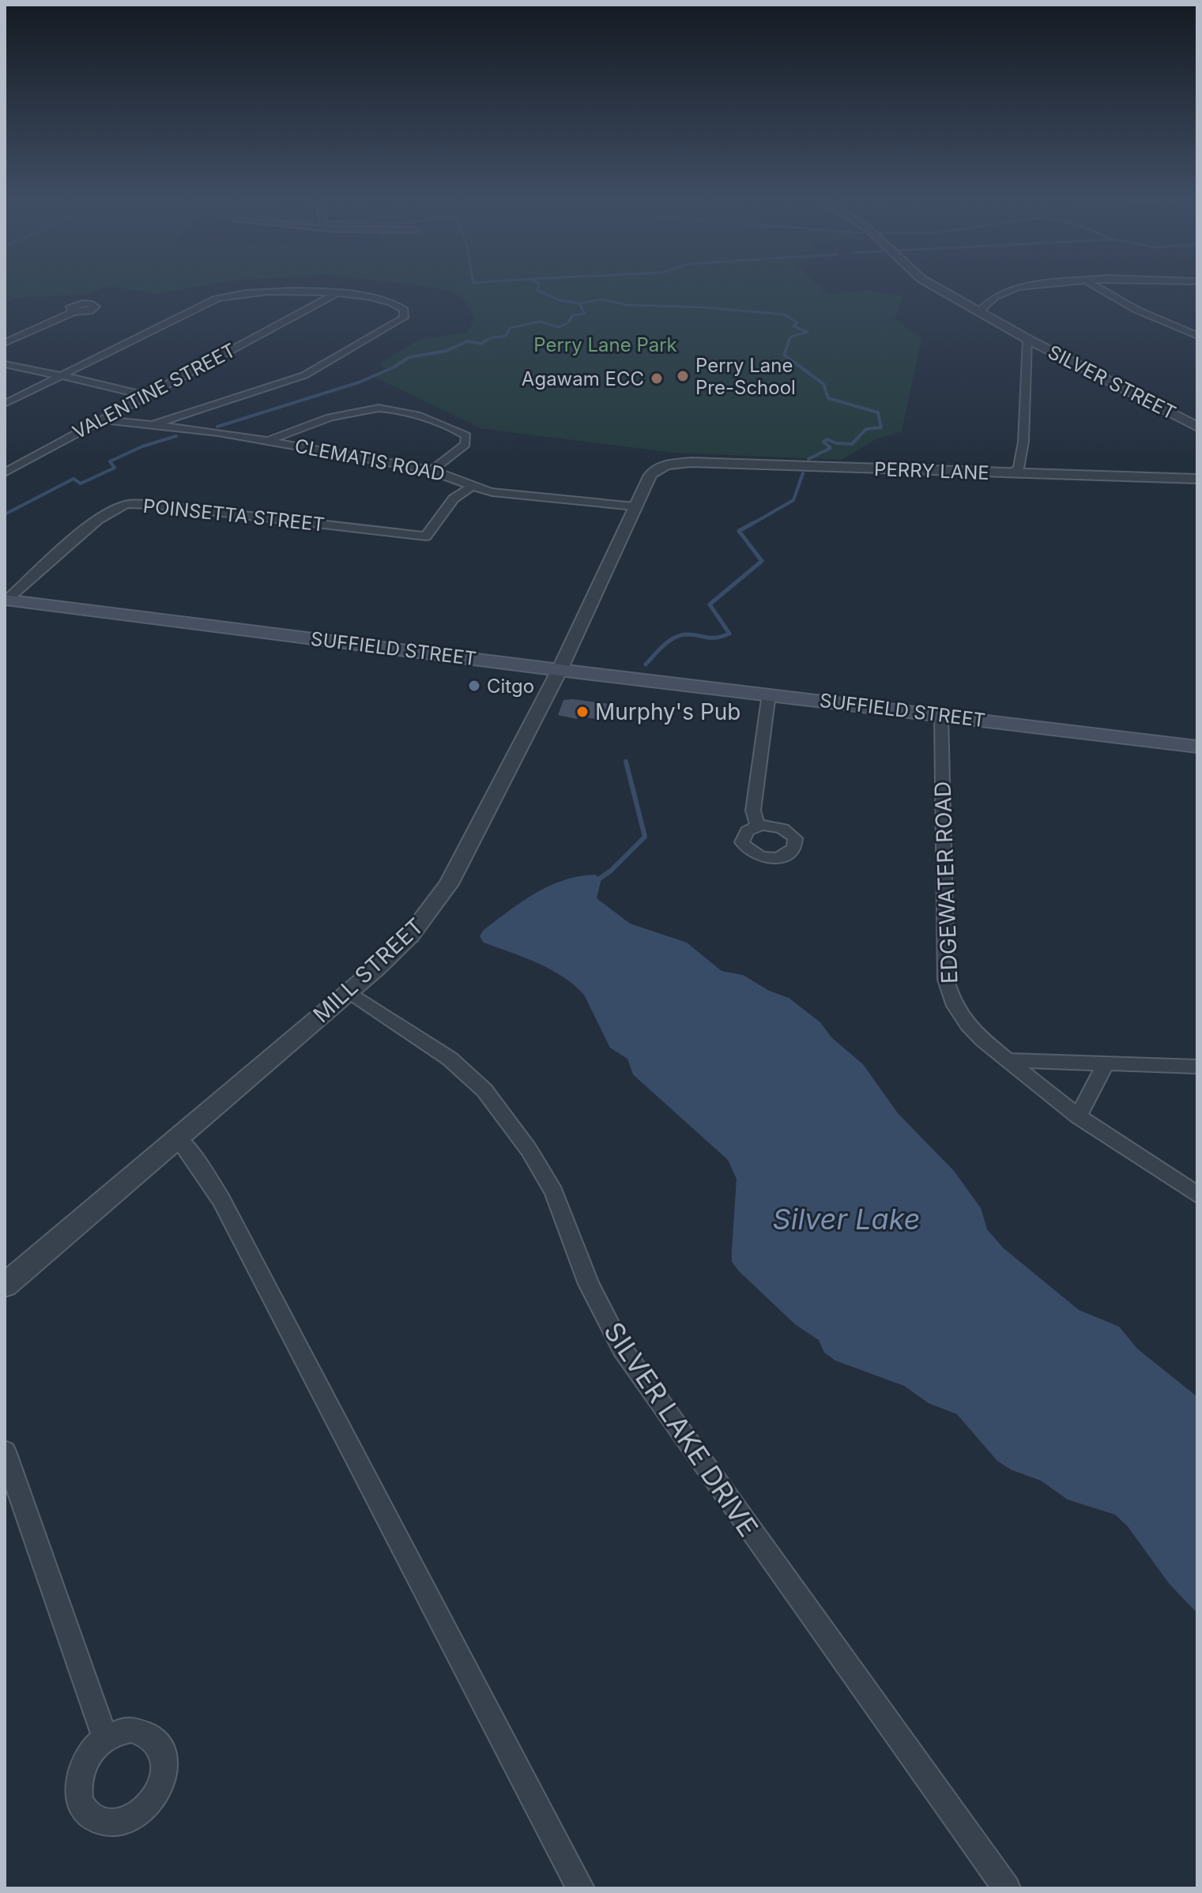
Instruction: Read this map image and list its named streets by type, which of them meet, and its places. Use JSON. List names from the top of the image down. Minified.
{"streets":{"main road":["SUFFIELD STREET"],"street":["SILVER STREET","VALENTINE STREET","CLEMATIS ROAD","PERRY LANE","POINSETTA STREET","EDGEWATER ROAD","MILL STREET","SILVER LAKE DRIVE"]},"crossings":[["VALENTINE STREET","CLEMATIS ROAD"],["CLEMATIS ROAD","POINSETTA STREET"],["CLEMATIS ROAD","MILL STREET"],["PERRY LANE","MILL STREET"],["POINSETTA STREET","SUFFIELD STREET"],["SUFFIELD STREET","EDGEWATER ROAD"],["SUFFIELD STREET","MILL STREET"],["MILL STREET","SILVER LAKE DRIVE"]],"water":["Silver Lake"],"parks":["Perry Lane Park"],"places":["Perry Lane Pre-School","Agawam ECC","Citgo","Murphy's Pub"]}
